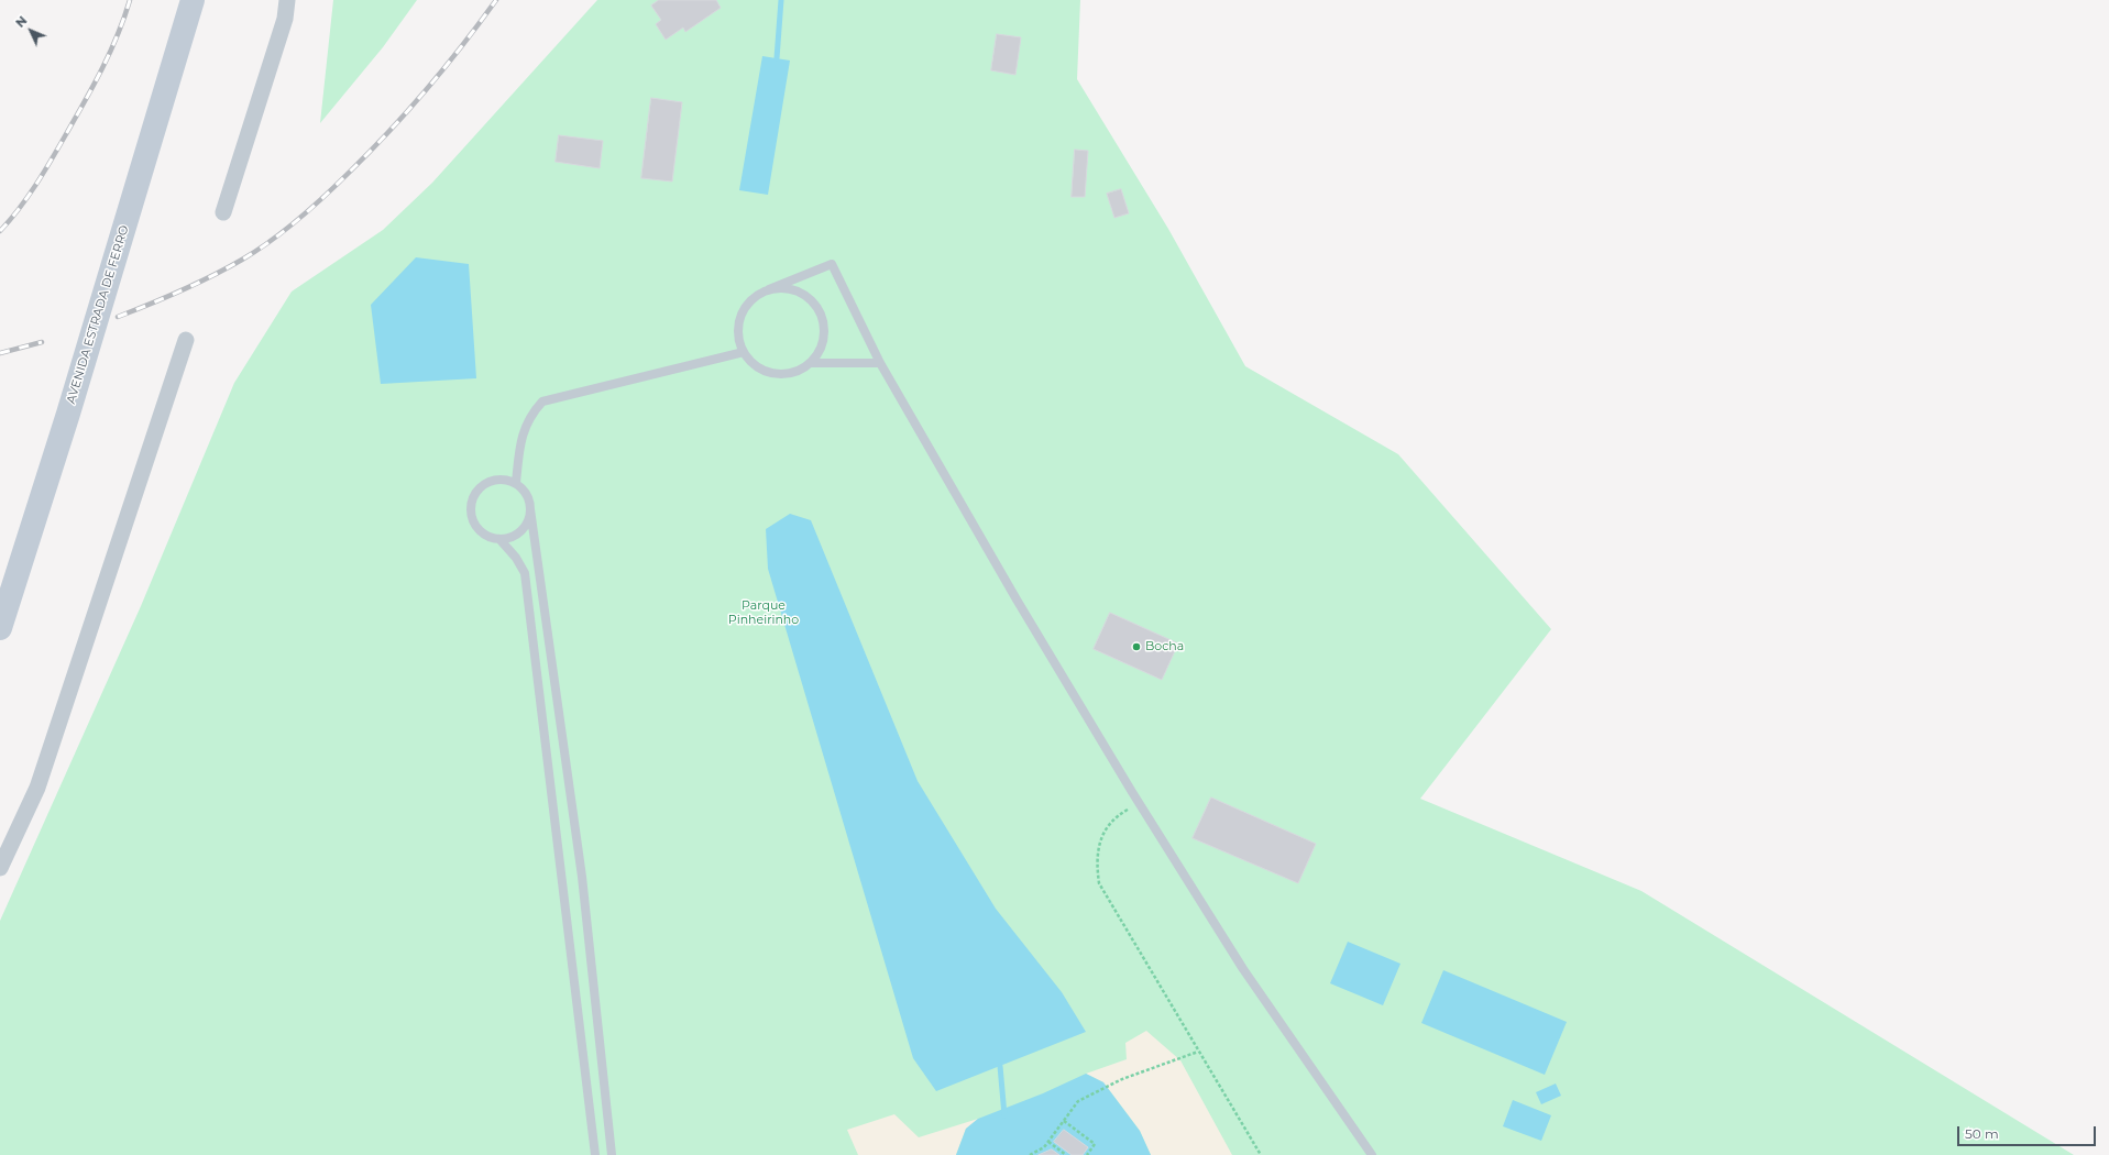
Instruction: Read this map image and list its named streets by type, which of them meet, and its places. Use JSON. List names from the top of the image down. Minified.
{"streets":{"main road":["AVENIDA ESTRADA DE FERRO"]},"parks":["Parque Pinheirinho"],"places":["Bocha"],"scale_bar":"50 m","north":"top left"}
